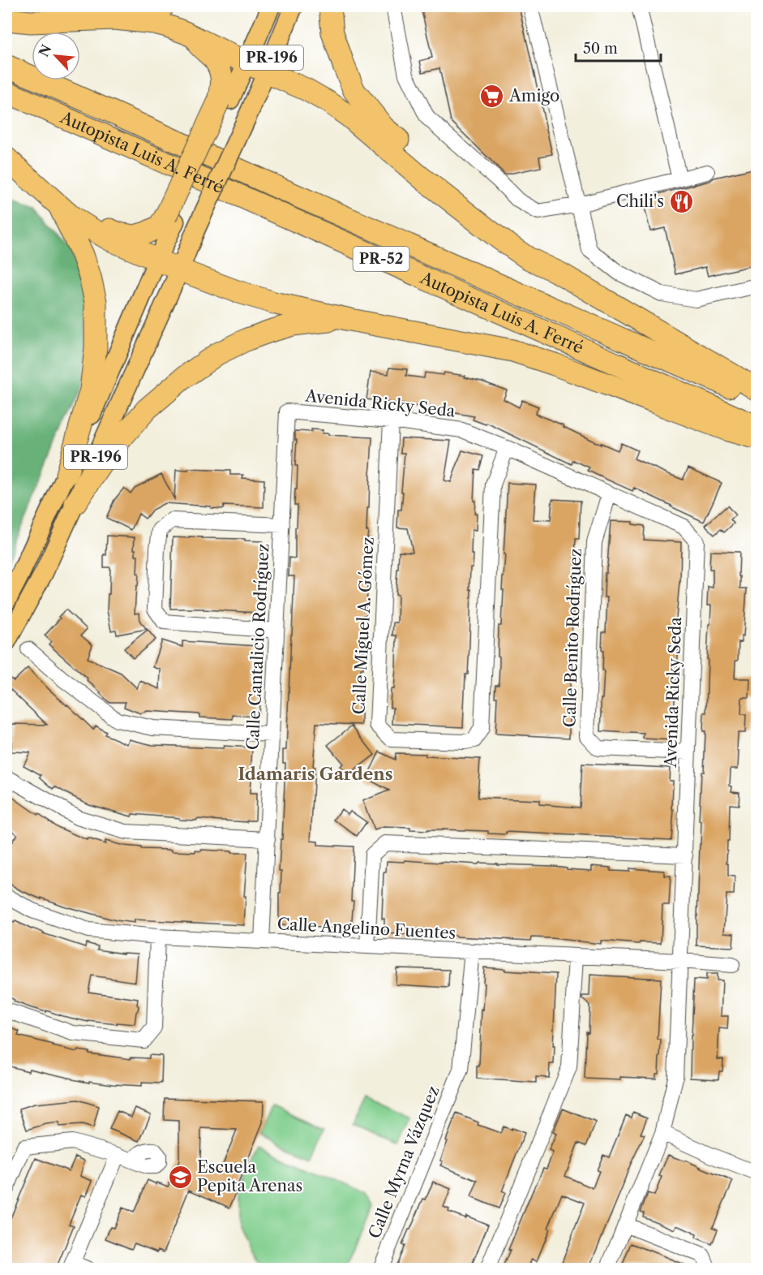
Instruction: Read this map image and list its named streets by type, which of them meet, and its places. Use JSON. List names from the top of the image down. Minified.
{"streets":{"highway":["Autopista Luis A. Ferré","PR-52"],"main road":["PR-196"],"street":["Avenida Ricky Seda","Calle Miguel A. Gómez","Calle Benito Rodríguez","Calle Cantalicio Rodríguez","Calle Angelino Fuentes","Calle Myrna Vázquez"]},"crossings":[["Avenida Ricky Seda","Calle Miguel A. Gómez"],["Avenida Ricky Seda","Calle Benito Rodríguez"],["Avenida Ricky Seda","Calle Cantalicio Rodríguez"],["Avenida Ricky Seda","Calle Angelino Fuentes"],["Calle Cantalicio Rodríguez","Calle Angelino Fuentes"],["Calle Angelino Fuentes","Calle Myrna Vázquez"]],"districts":["Idamaris Gardens"],"places":{"supermarket":["Amigo"],"restaurant":["Chili's"],"school or university":["Escuela Pepita Arenas"]},"scale_bar":"50 m","north":"top left"}
